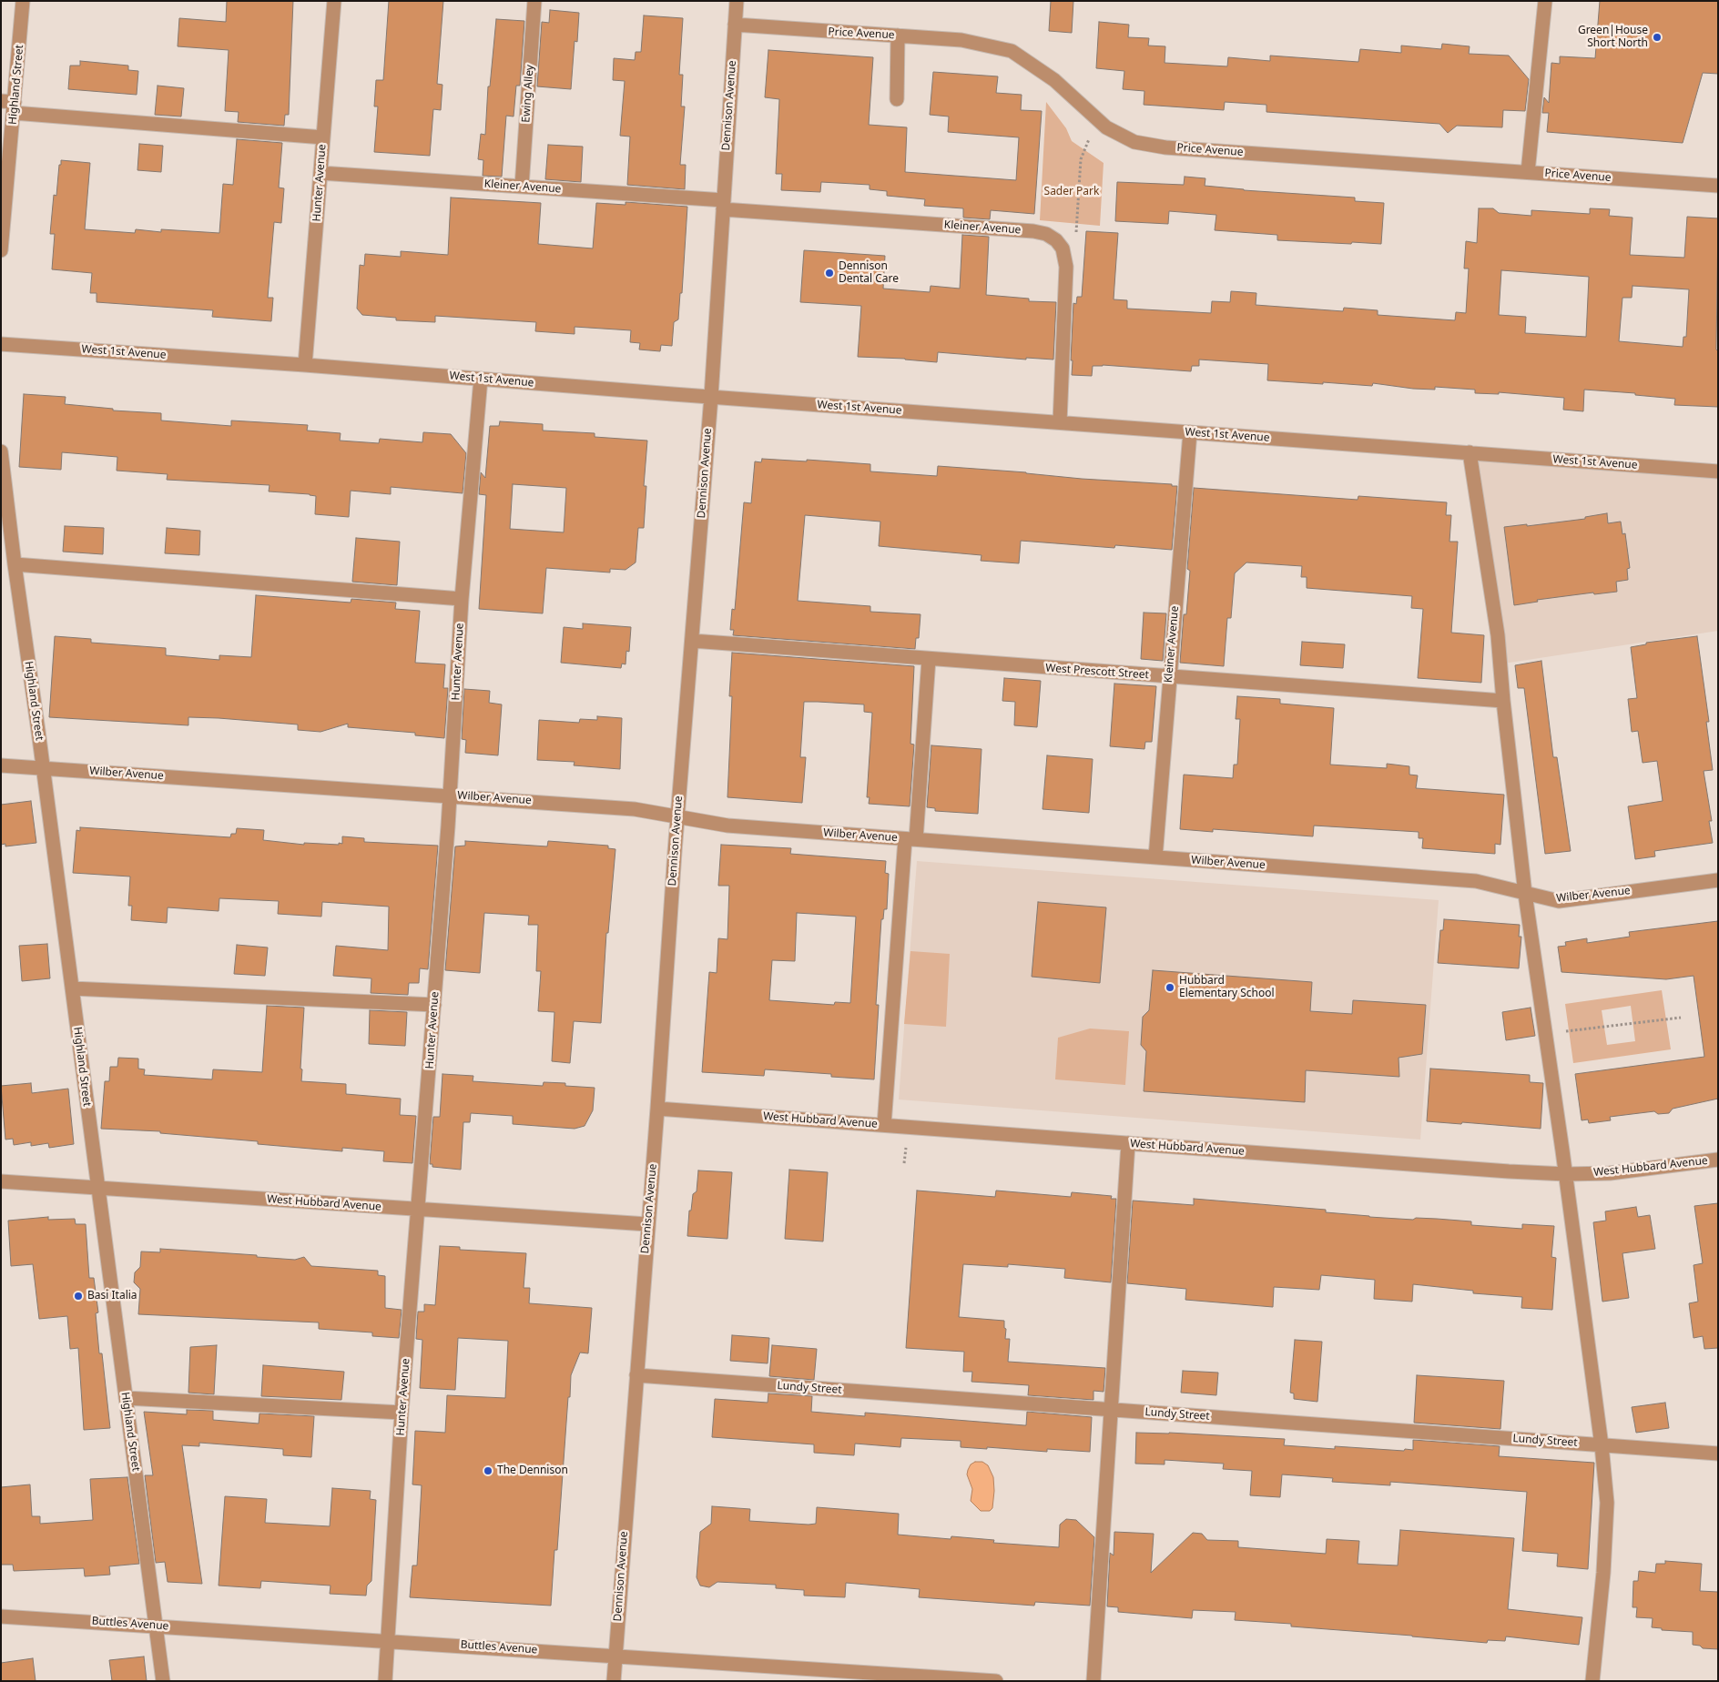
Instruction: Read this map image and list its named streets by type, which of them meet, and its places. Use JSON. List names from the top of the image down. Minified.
{"streets":{"street":["Price Avenue","Highland Street","Ewing Alley","Dennison Avenue","Hunter Avenue","Kleiner Avenue","West 1st Avenue","West Prescott Street","Wilber Avenue","West Hubbard Avenue","Lundy Street","Buttles Avenue"]},"crossings":[["Price Avenue","Dennison Avenue"],["Highland Street","Wilber Avenue"],["Highland Street","West Hubbard Avenue"],["Highland Street","Buttles Avenue"],["Ewing Alley","Kleiner Avenue"],["Dennison Avenue","Kleiner Avenue"],["Dennison Avenue","West 1st Avenue"],["Dennison Avenue","West Prescott Street"],["Dennison Avenue","Wilber Avenue"],["Dennison Avenue","West Hubbard Avenue"],["Dennison Avenue","Lundy Street"],["Dennison Avenue","Buttles Avenue"],["Hunter Avenue","Kleiner Avenue"],["Hunter Avenue","West 1st Avenue"],["Hunter Avenue","Wilber Avenue"],["Hunter Avenue","West Hubbard Avenue"],["Hunter Avenue","Buttles Avenue"],["Kleiner Avenue","West 1st Avenue"],["Kleiner Avenue","West Prescott Street"],["Kleiner Avenue","Wilber Avenue"]],"parks":["Sader Park"],"places":["Green|House Short North","Dennison Dental Care","Hubbard Elementary School","Basi Italia","The Dennison"]}
